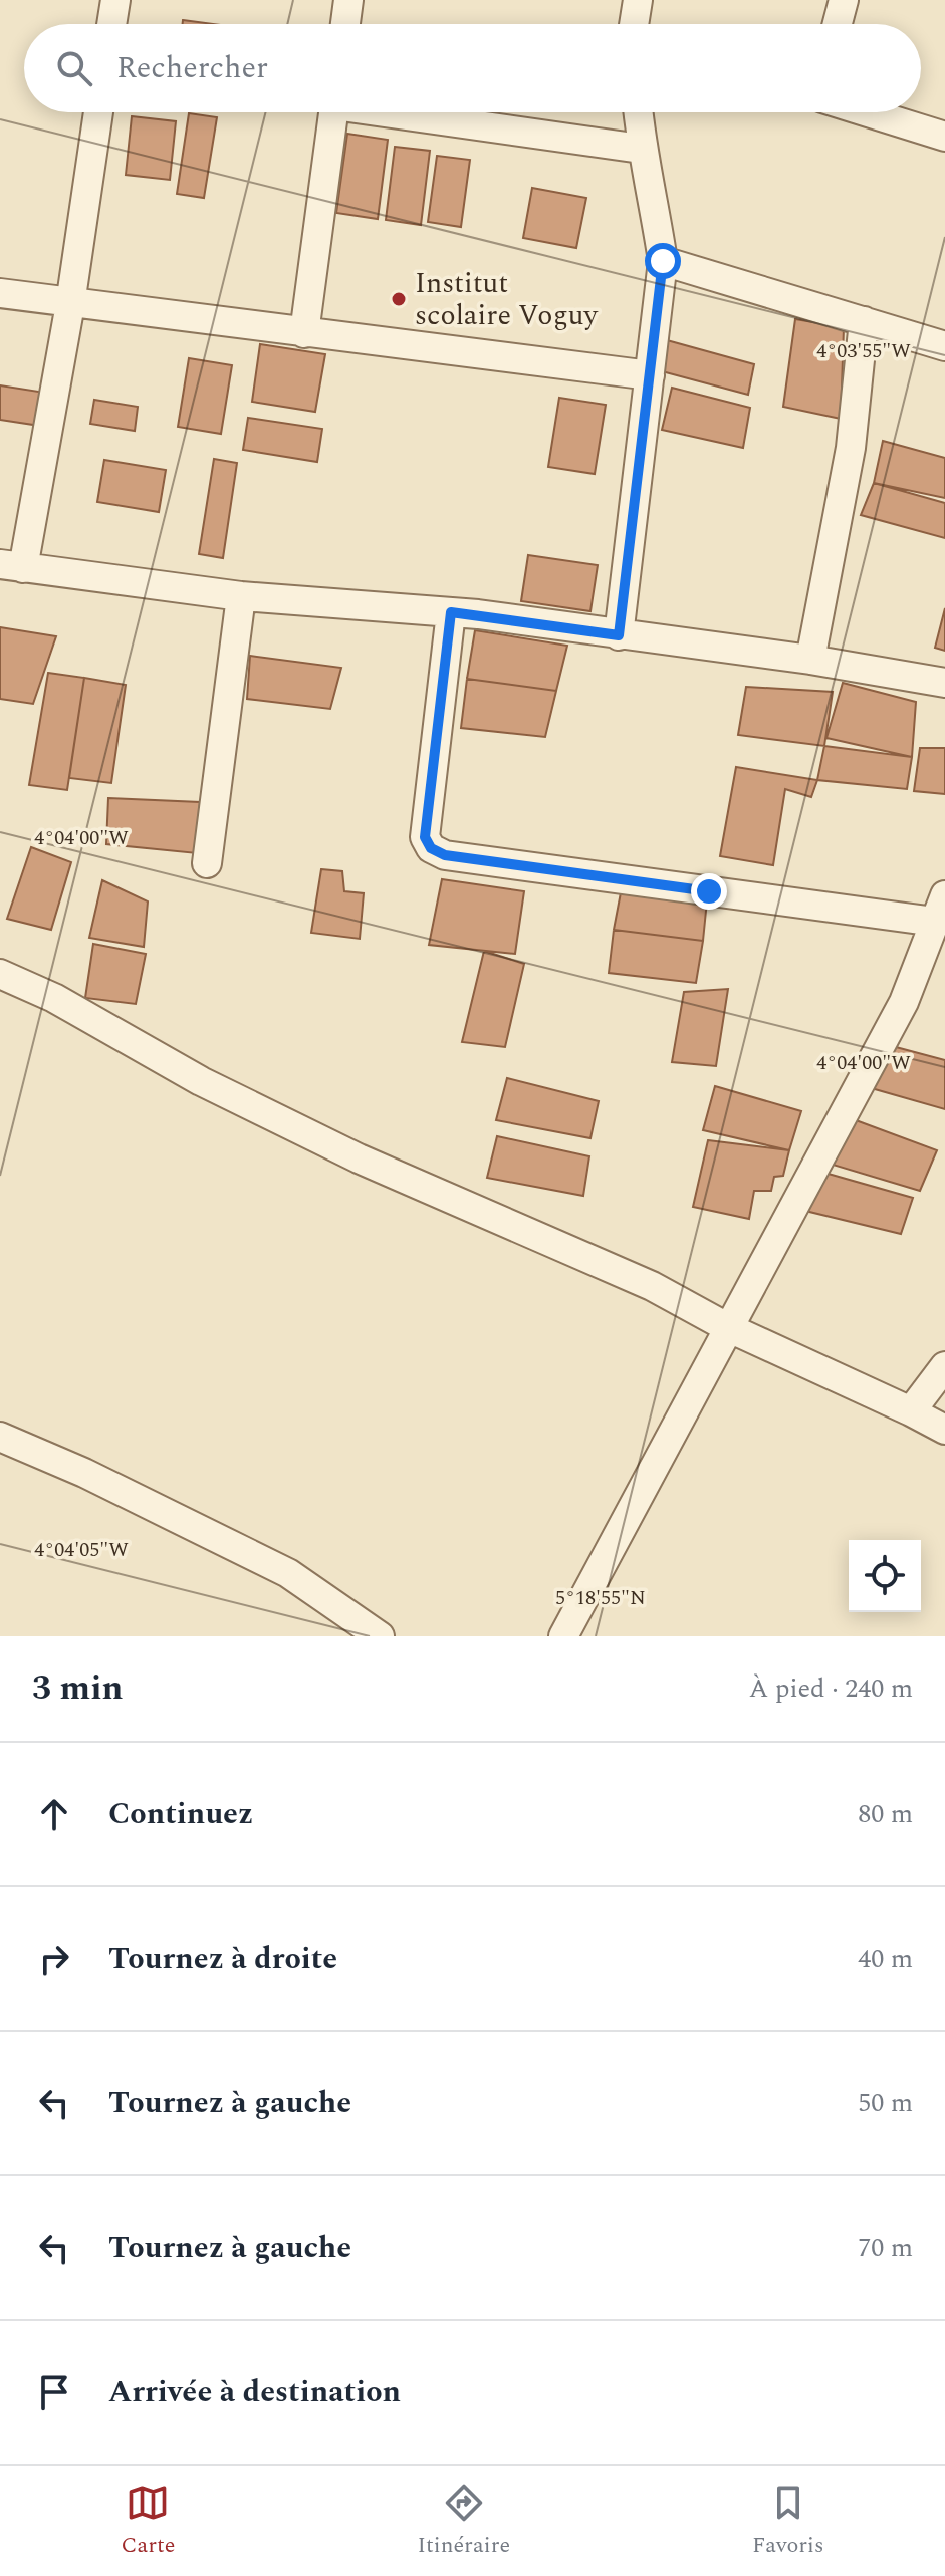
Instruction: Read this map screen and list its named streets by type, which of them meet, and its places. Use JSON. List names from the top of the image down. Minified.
{"places":["Institut scolaire Voguy"],"page":{"search":"Rechercher","heading":["3 min","À pied · 240 m"],"list":[["Continuez","80 m"],["Tournez à droite","40 m"],["Tournez à gauche","50 m"],["Tournez à gauche","70 m"],"Arrivée à destination"],"nav":["Carte","Itinéraire","Favoris"]},"coordinates":["4°03'55\"W","4°04'00\"W","4°04'05\"W","5°18'55\"N"]}
